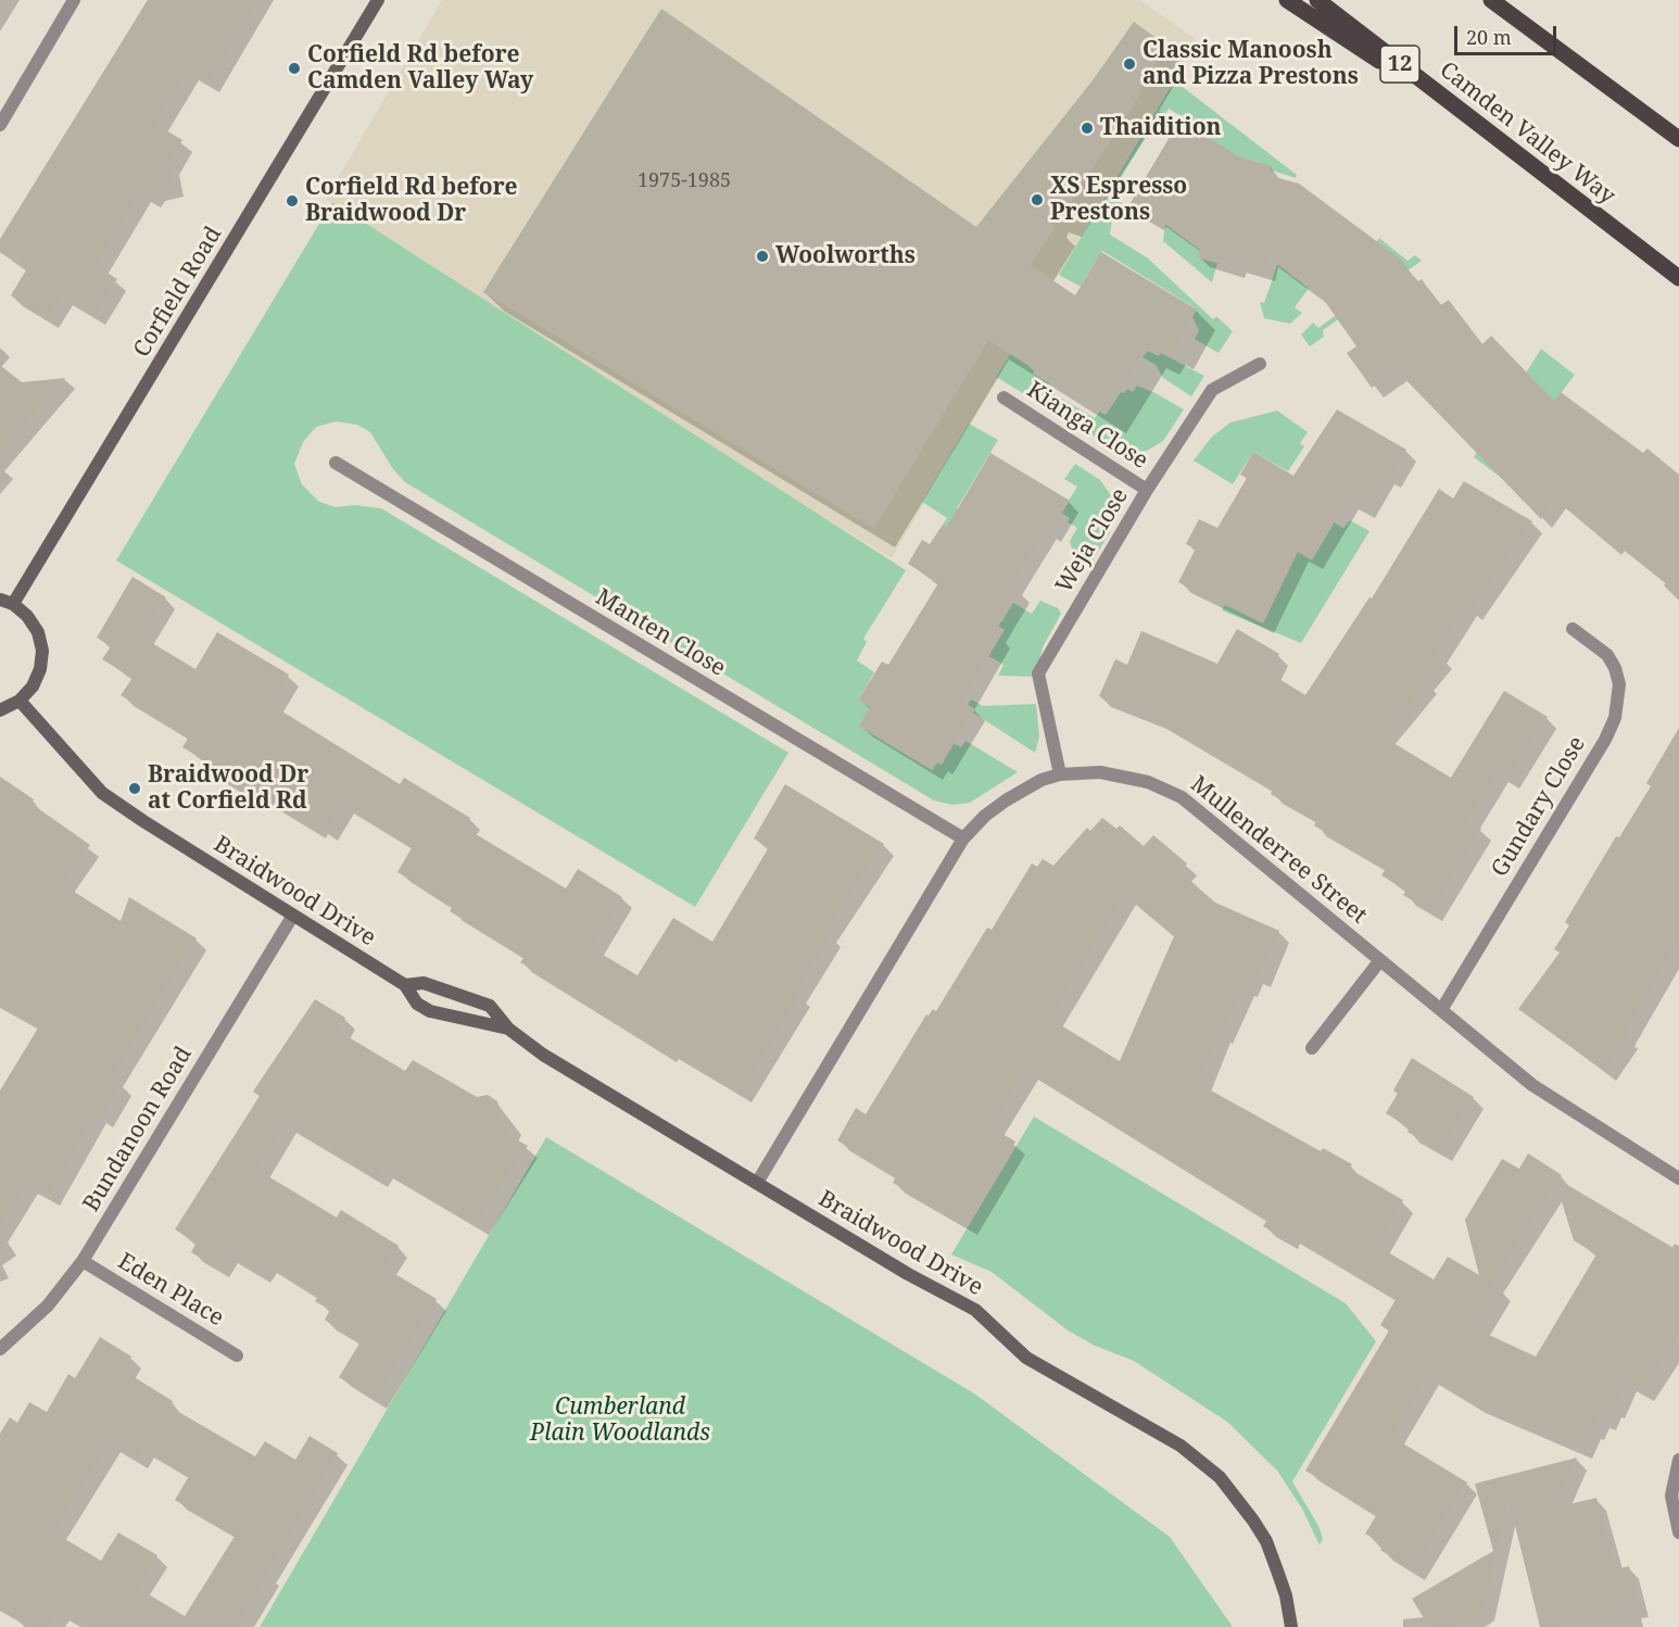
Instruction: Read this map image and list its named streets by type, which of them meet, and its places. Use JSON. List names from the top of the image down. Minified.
{"streets":{"main road":["12","Camden Valley Way"],"street":["Corfield Road","Kianga Close","Weja Close","Manten Close","Gundary Close","Mullenderree Street","Braidwood Drive","Bundanoon Road","Eden Place"]},"crossings":[["Kianga Close","Weja Close"],["Weja Close","Mullenderree Street"],["Manten Close","Mullenderree Street"],["Gundary Close","Mullenderree Street"],["Mullenderree Street","Braidwood Drive"],["Braidwood Drive","Bundanoon Road"],["Bundanoon Road","Eden Place"]],"parks":["Cumberland Plain Woodlands"],"places":["Classic Manoosh and Pizza Prestons","Corfield Rd before Camden Valley Way","Thaidition","XS Espresso Prestons","Corfield Rd before Braidwood Dr","Woolworths","Braidwood Dr at Corfield Rd"],"house_numbers":["1975-1985"],"scale_bar":"20 m"}
